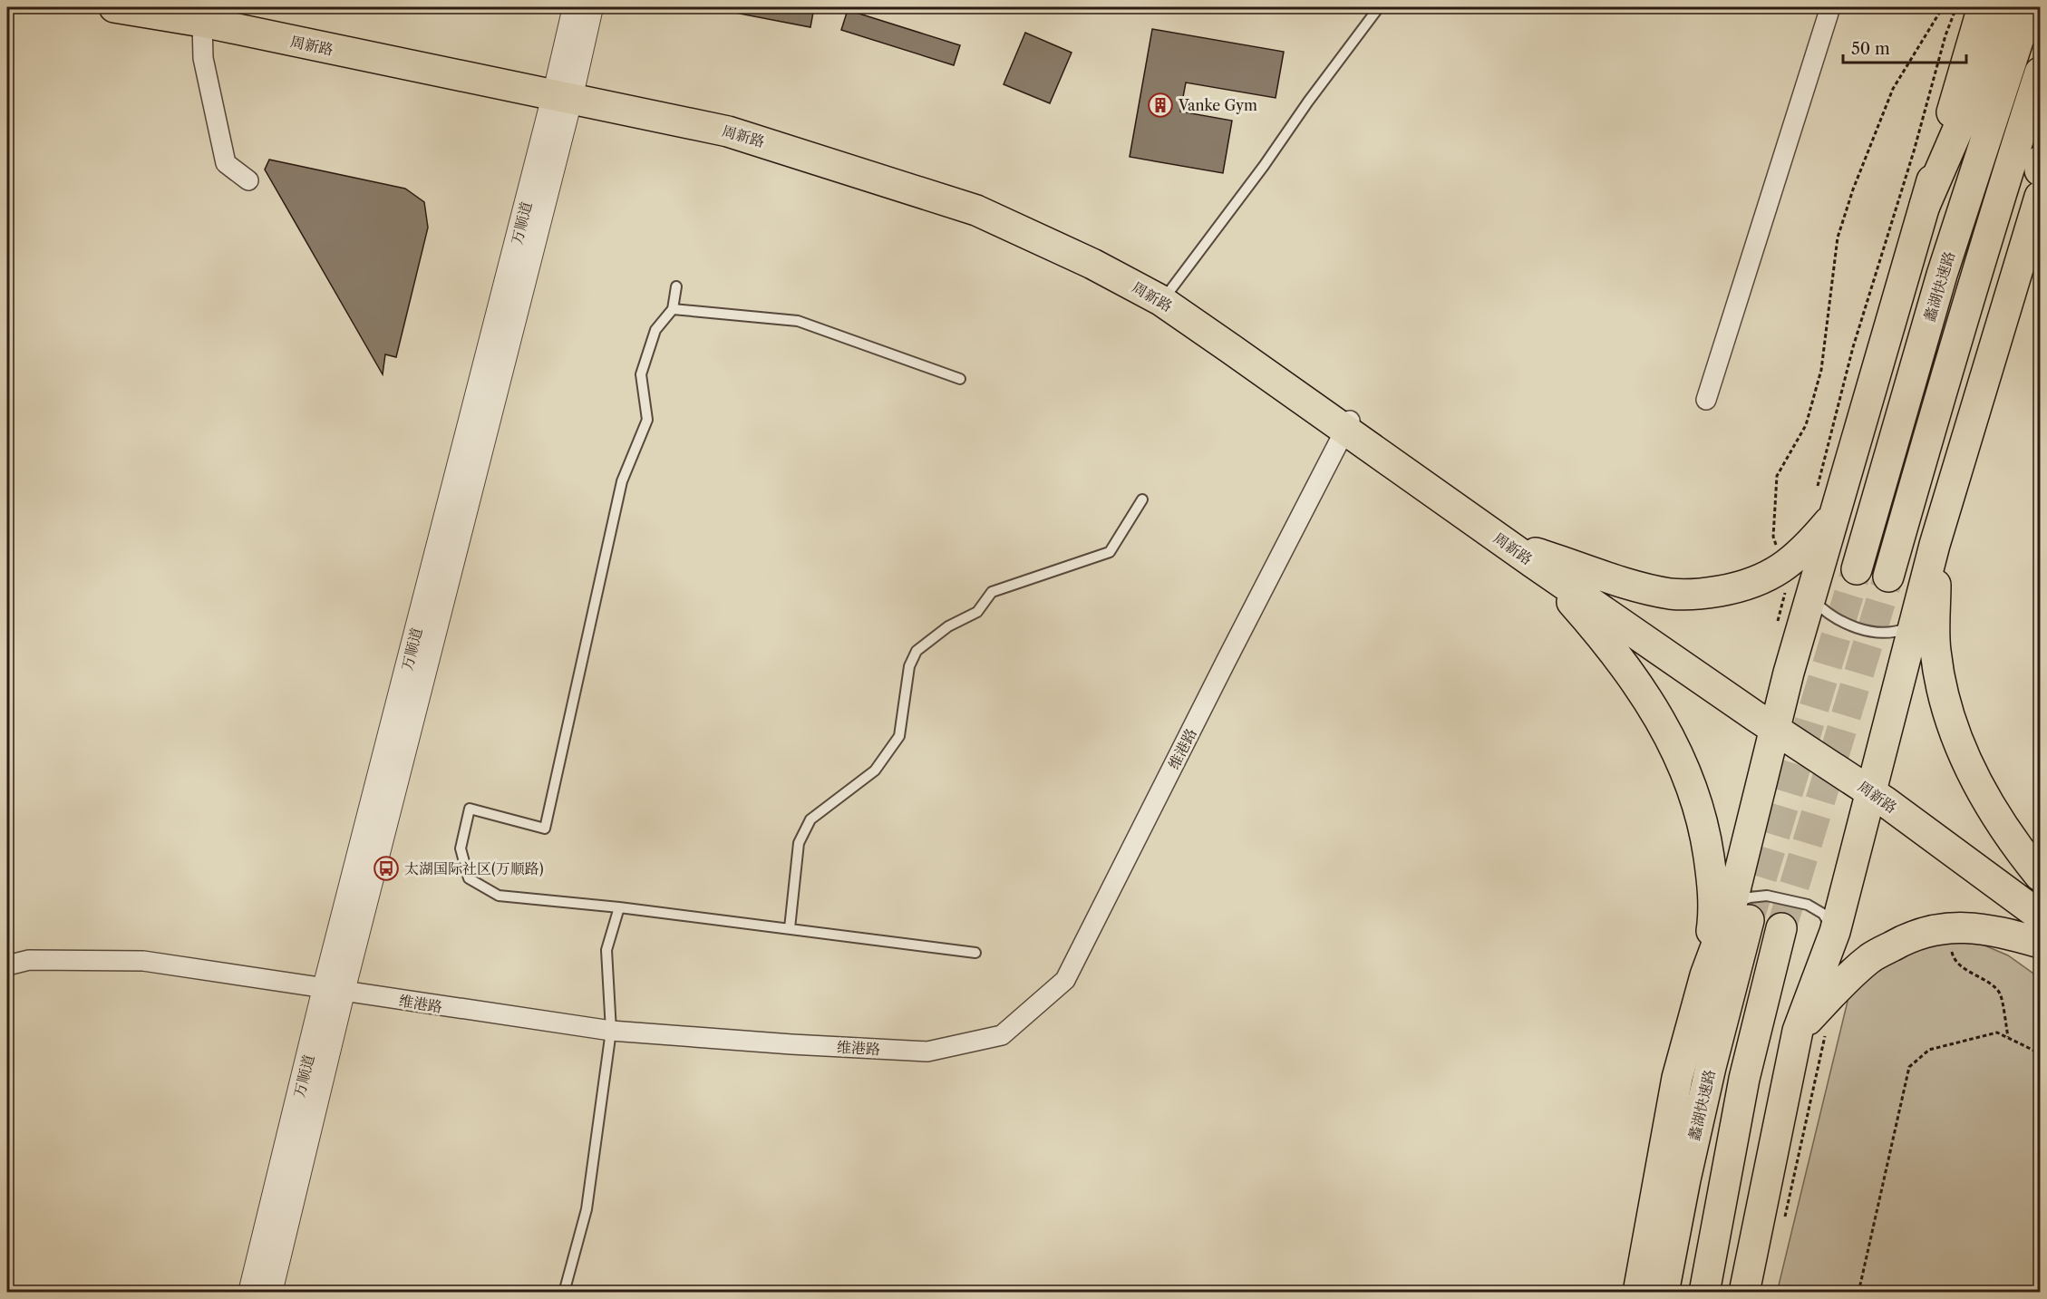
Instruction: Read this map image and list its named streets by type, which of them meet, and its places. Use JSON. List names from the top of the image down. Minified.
{"streets":{"main road":["周新路","蠡湖快速路"],"street":["万顺道","维港路"]},"crossings":[["周新路","万顺道"],["周新路","维港路"],["万顺道","维港路"]],"places":{"building":["Vanke Gym"],"bus stop":["太湖国际社区(万顺路)"]},"scale_bar":"50 m"}
